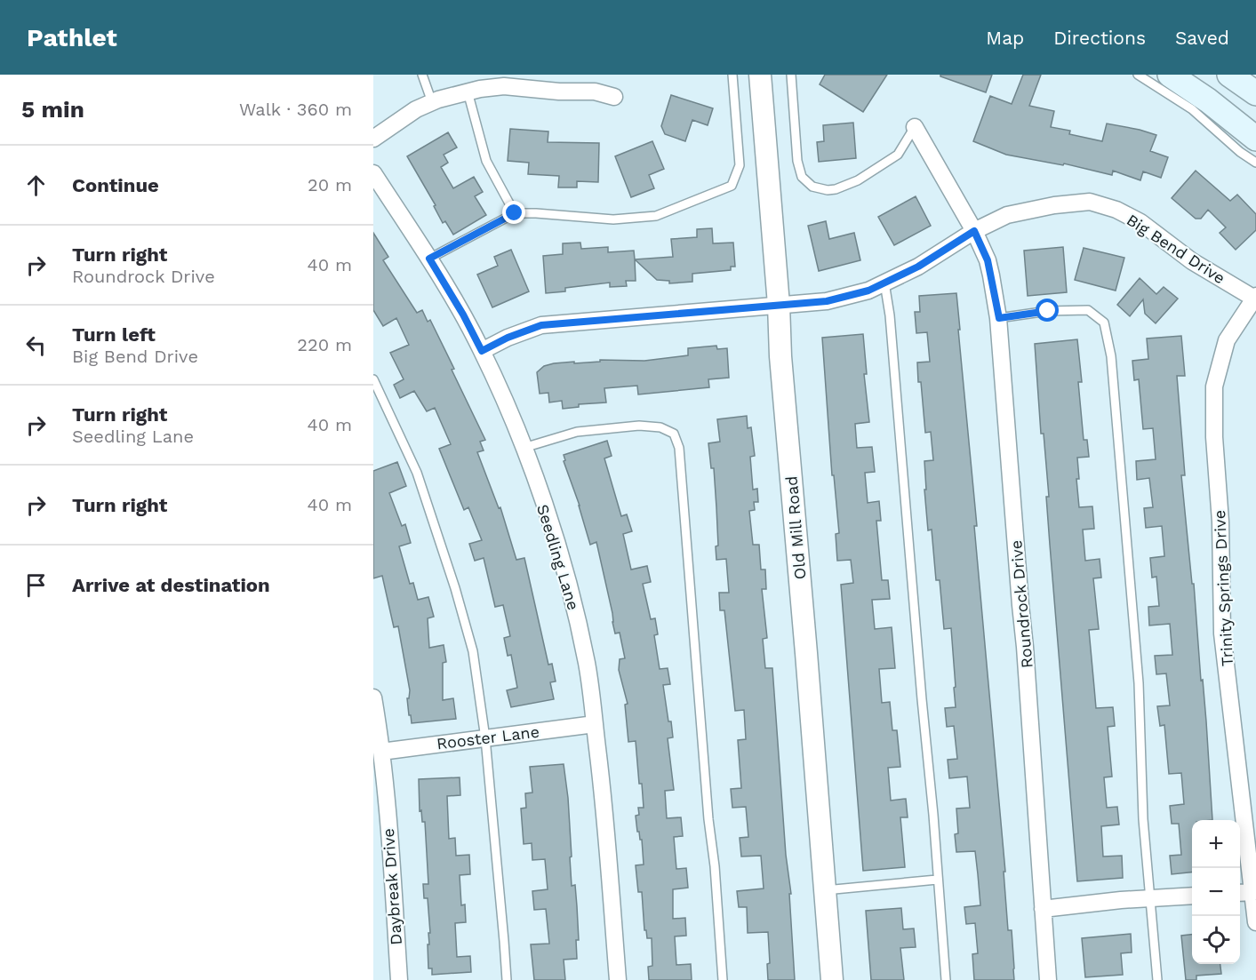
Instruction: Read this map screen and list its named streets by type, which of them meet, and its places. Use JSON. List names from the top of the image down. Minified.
{"streets":{"street":["Big Bend Drive","Old Mill Road","Seedling Lane","Trinity Springs Drive","Roundrock Drive","Rooster Lane","Daybreak Drive"]},"crossings":[["Big Bend Drive","Old Mill Road"],["Big Bend Drive","Seedling Lane"],["Big Bend Drive","Trinity Springs Drive"],["Big Bend Drive","Roundrock Drive"],["Seedling Lane","Rooster Lane"],["Rooster Lane","Daybreak Drive"]],"page":{"header":"Pathlet","nav":["Map","Directions","Saved"],"heading":["5 min","Walk · 360 m"],"list":[["Continue","20 m"],["Turn right","Roundrock Drive","40 m"],["Turn left","Big Bend Drive","220 m"],["Turn right","Seedling Lane","40 m"],["Turn right","40 m"],"Arrive at destination"],"map_buttons":["+","−"]}}
